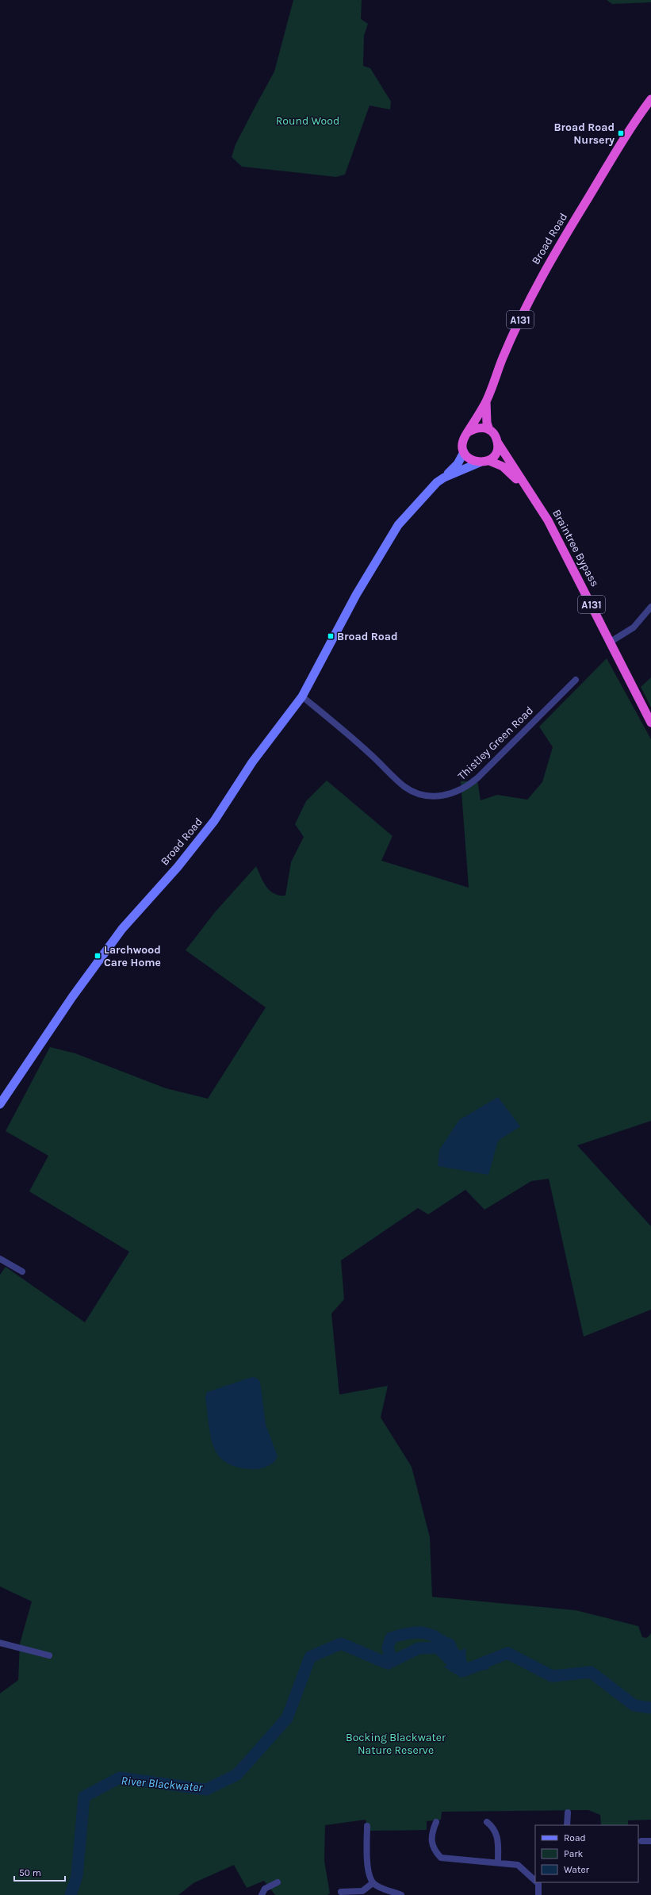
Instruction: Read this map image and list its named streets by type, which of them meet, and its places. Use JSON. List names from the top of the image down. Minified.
{"streets":{"highway":["Broad Road","A131","Braintree Bypass"],"street":["Thistley Green Road"]},"crossings":[["Broad Road","Braintree Bypass"],["Broad Road","Thistley Green Road"]],"water":["River Blackwater"],"parks":["Round Wood","Bocking Blackwater Nature Reserve"],"places":{"transit":["Broad Road Nursery","Broad Road","Larchwood Care Home"]},"legend":["Road","Park","Water"],"scale_bar":"50 m"}
